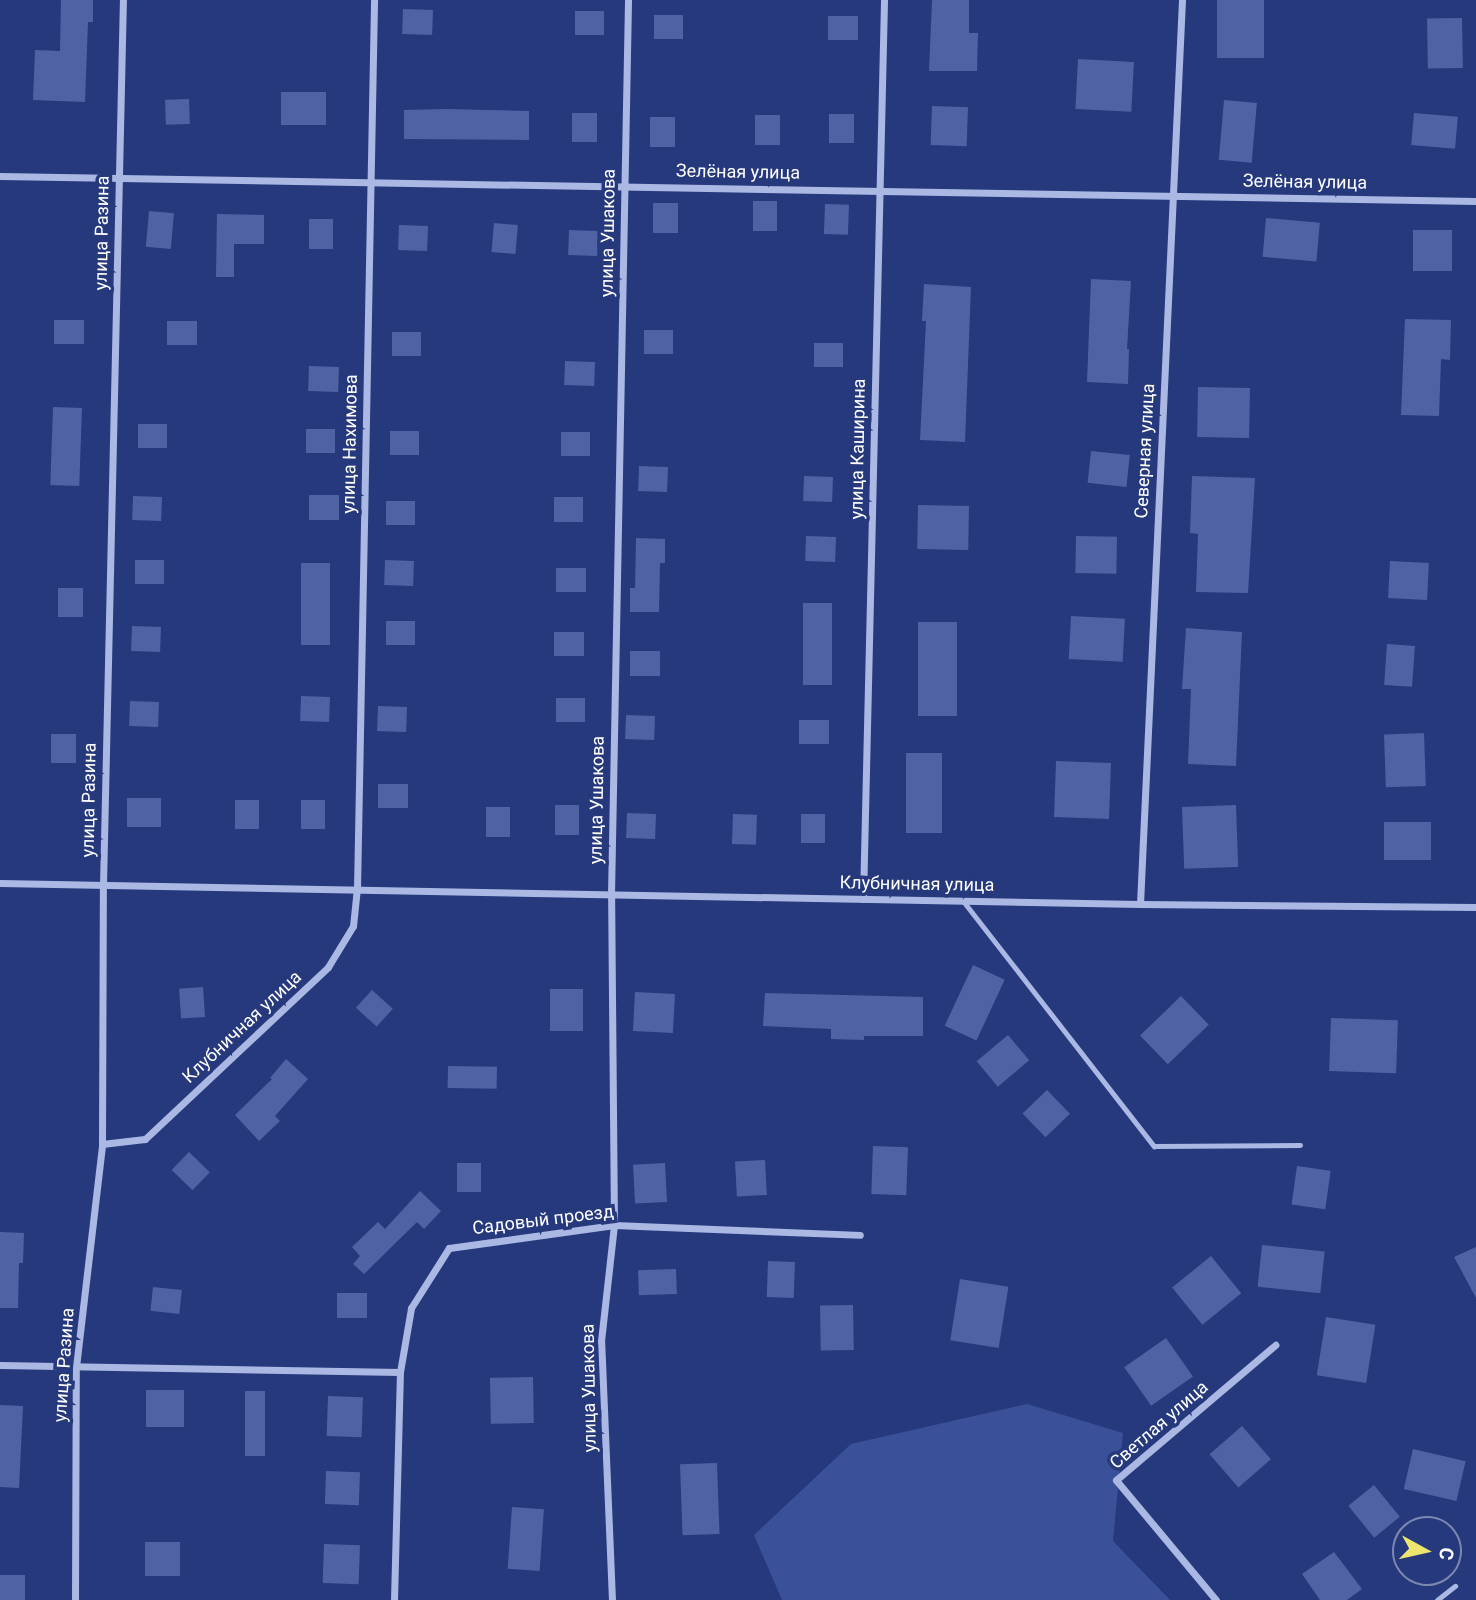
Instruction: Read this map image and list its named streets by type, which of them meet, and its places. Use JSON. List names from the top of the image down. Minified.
{"streets":{"street":["Зелёная улица","улица Разина","улица Ушакова","улица Нахимова","улица Каширина","Северная улица","Клубничная улица","Садовый проезд","Светлая улица"]},"crossings":[["Зелёная улица","улица Разина"],["Зелёная улица","улица Ушакова"],["Зелёная улица","улица Нахимова"],["Зелёная улица","улица Каширина"],["Зелёная улица","Северная улица"],["улица Разина","Клубничная улица"],["улица Ушакова","Клубничная улица"],["улица Ушакова","Садовый проезд"],["улица Нахимова","Клубничная улица"],["улица Каширина","Клубничная улица"],["Северная улица","Клубничная улица"]],"north":"right"}
